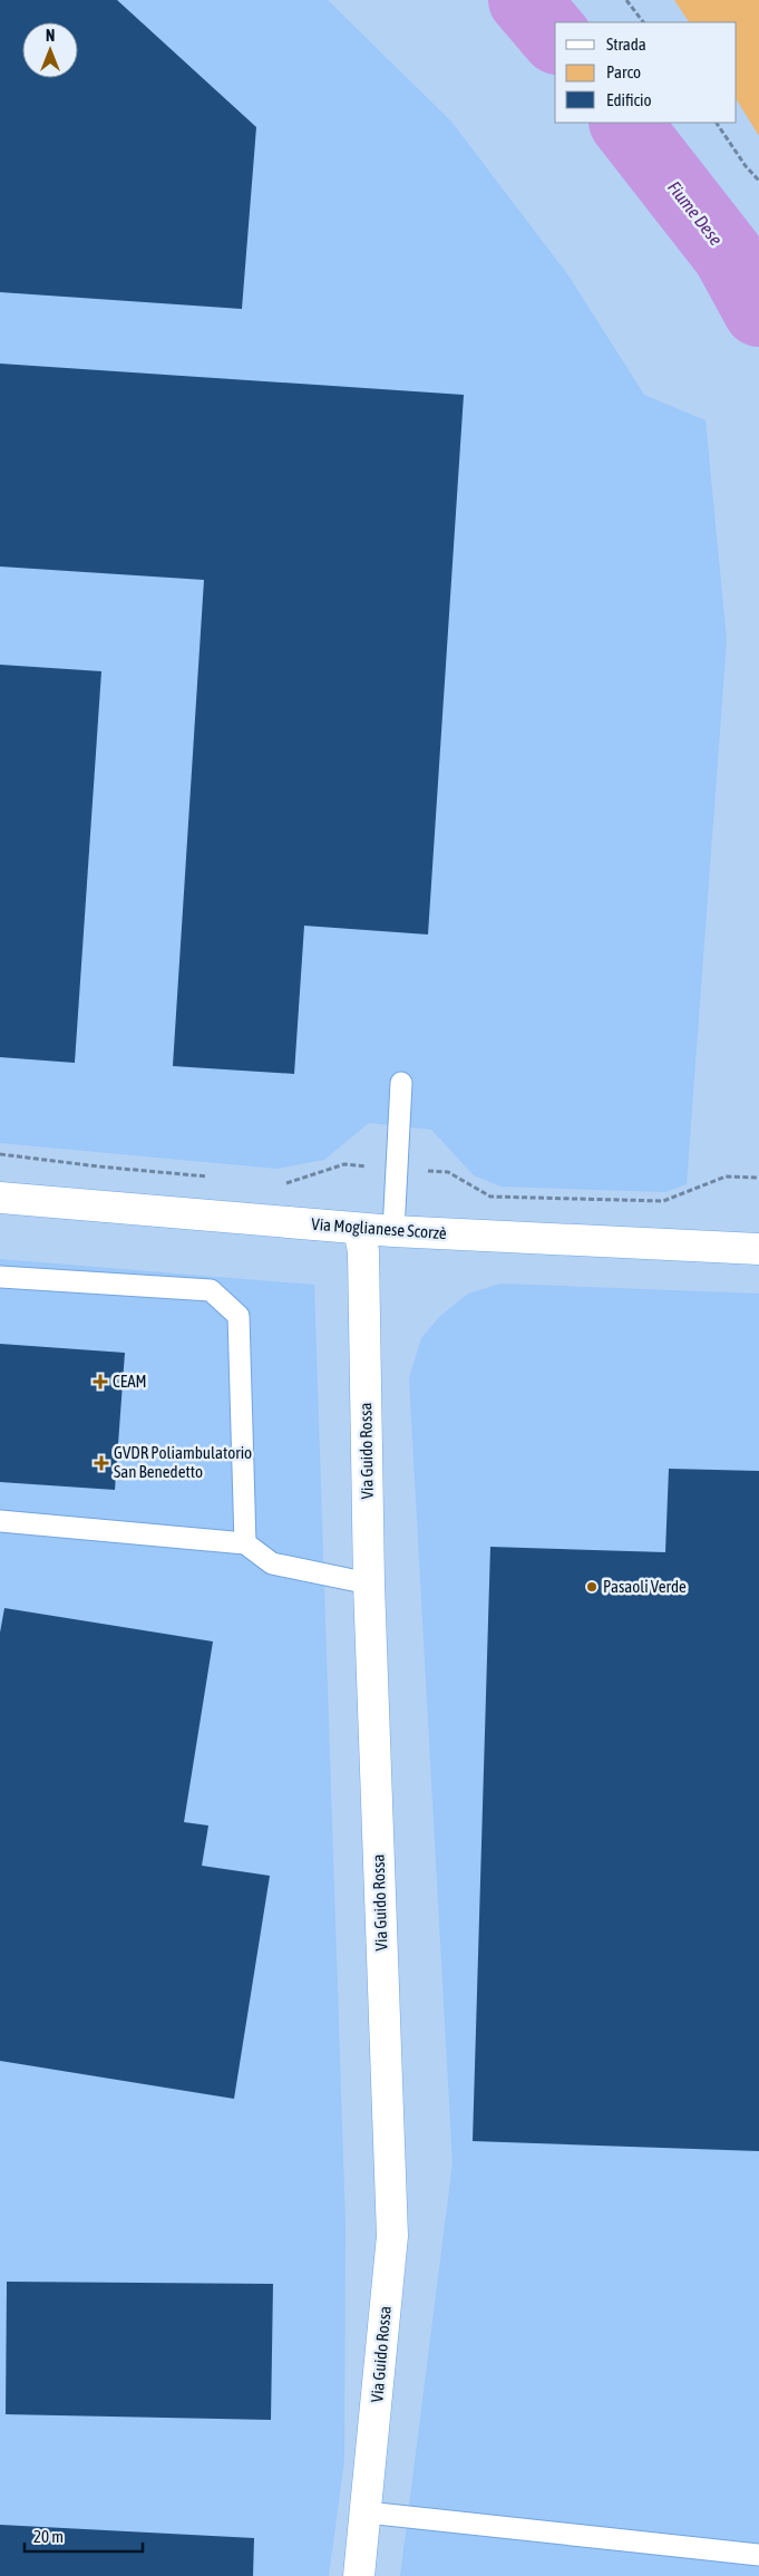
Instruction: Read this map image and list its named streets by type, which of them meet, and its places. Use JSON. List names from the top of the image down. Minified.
{"streets":{"street":["Via Moglianese Scorzè","Via Guido Rossa"]},"crossings":[["Via Moglianese Scorzè","Via Guido Rossa"]],"water":["Fiume Dese"],"places":{"health":["CEAM","GVDR Poliambulatorio San Benedetto"],"other":["Pasaoli Verde"]},"legend":["Strada","Parco","Edificio"],"scale_bar":"20 m","north":"top"}
